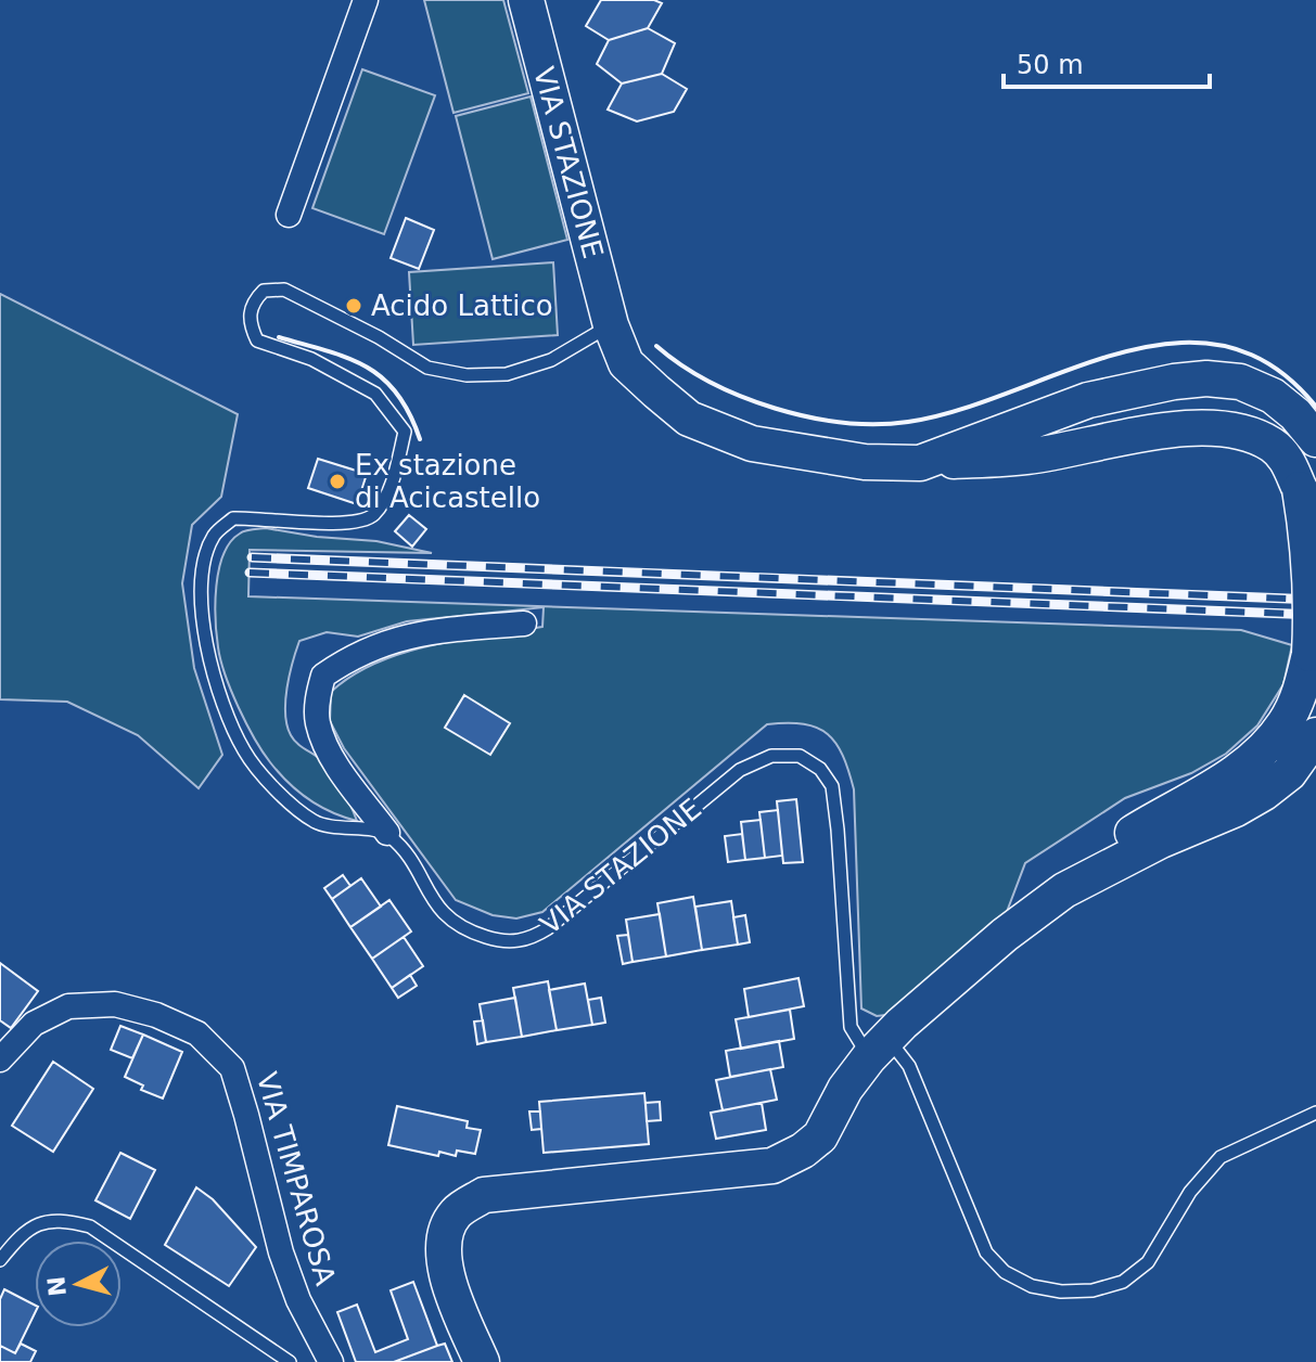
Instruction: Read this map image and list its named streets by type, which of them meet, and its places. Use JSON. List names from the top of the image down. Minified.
{"streets":{"main road":["VIA STAZIONE"],"street":["VIA TIMPAROSA"]},"places":["Acido Lattico","Ex stazione di Acicastello"],"scale_bar":"50 m","north":"left"}
